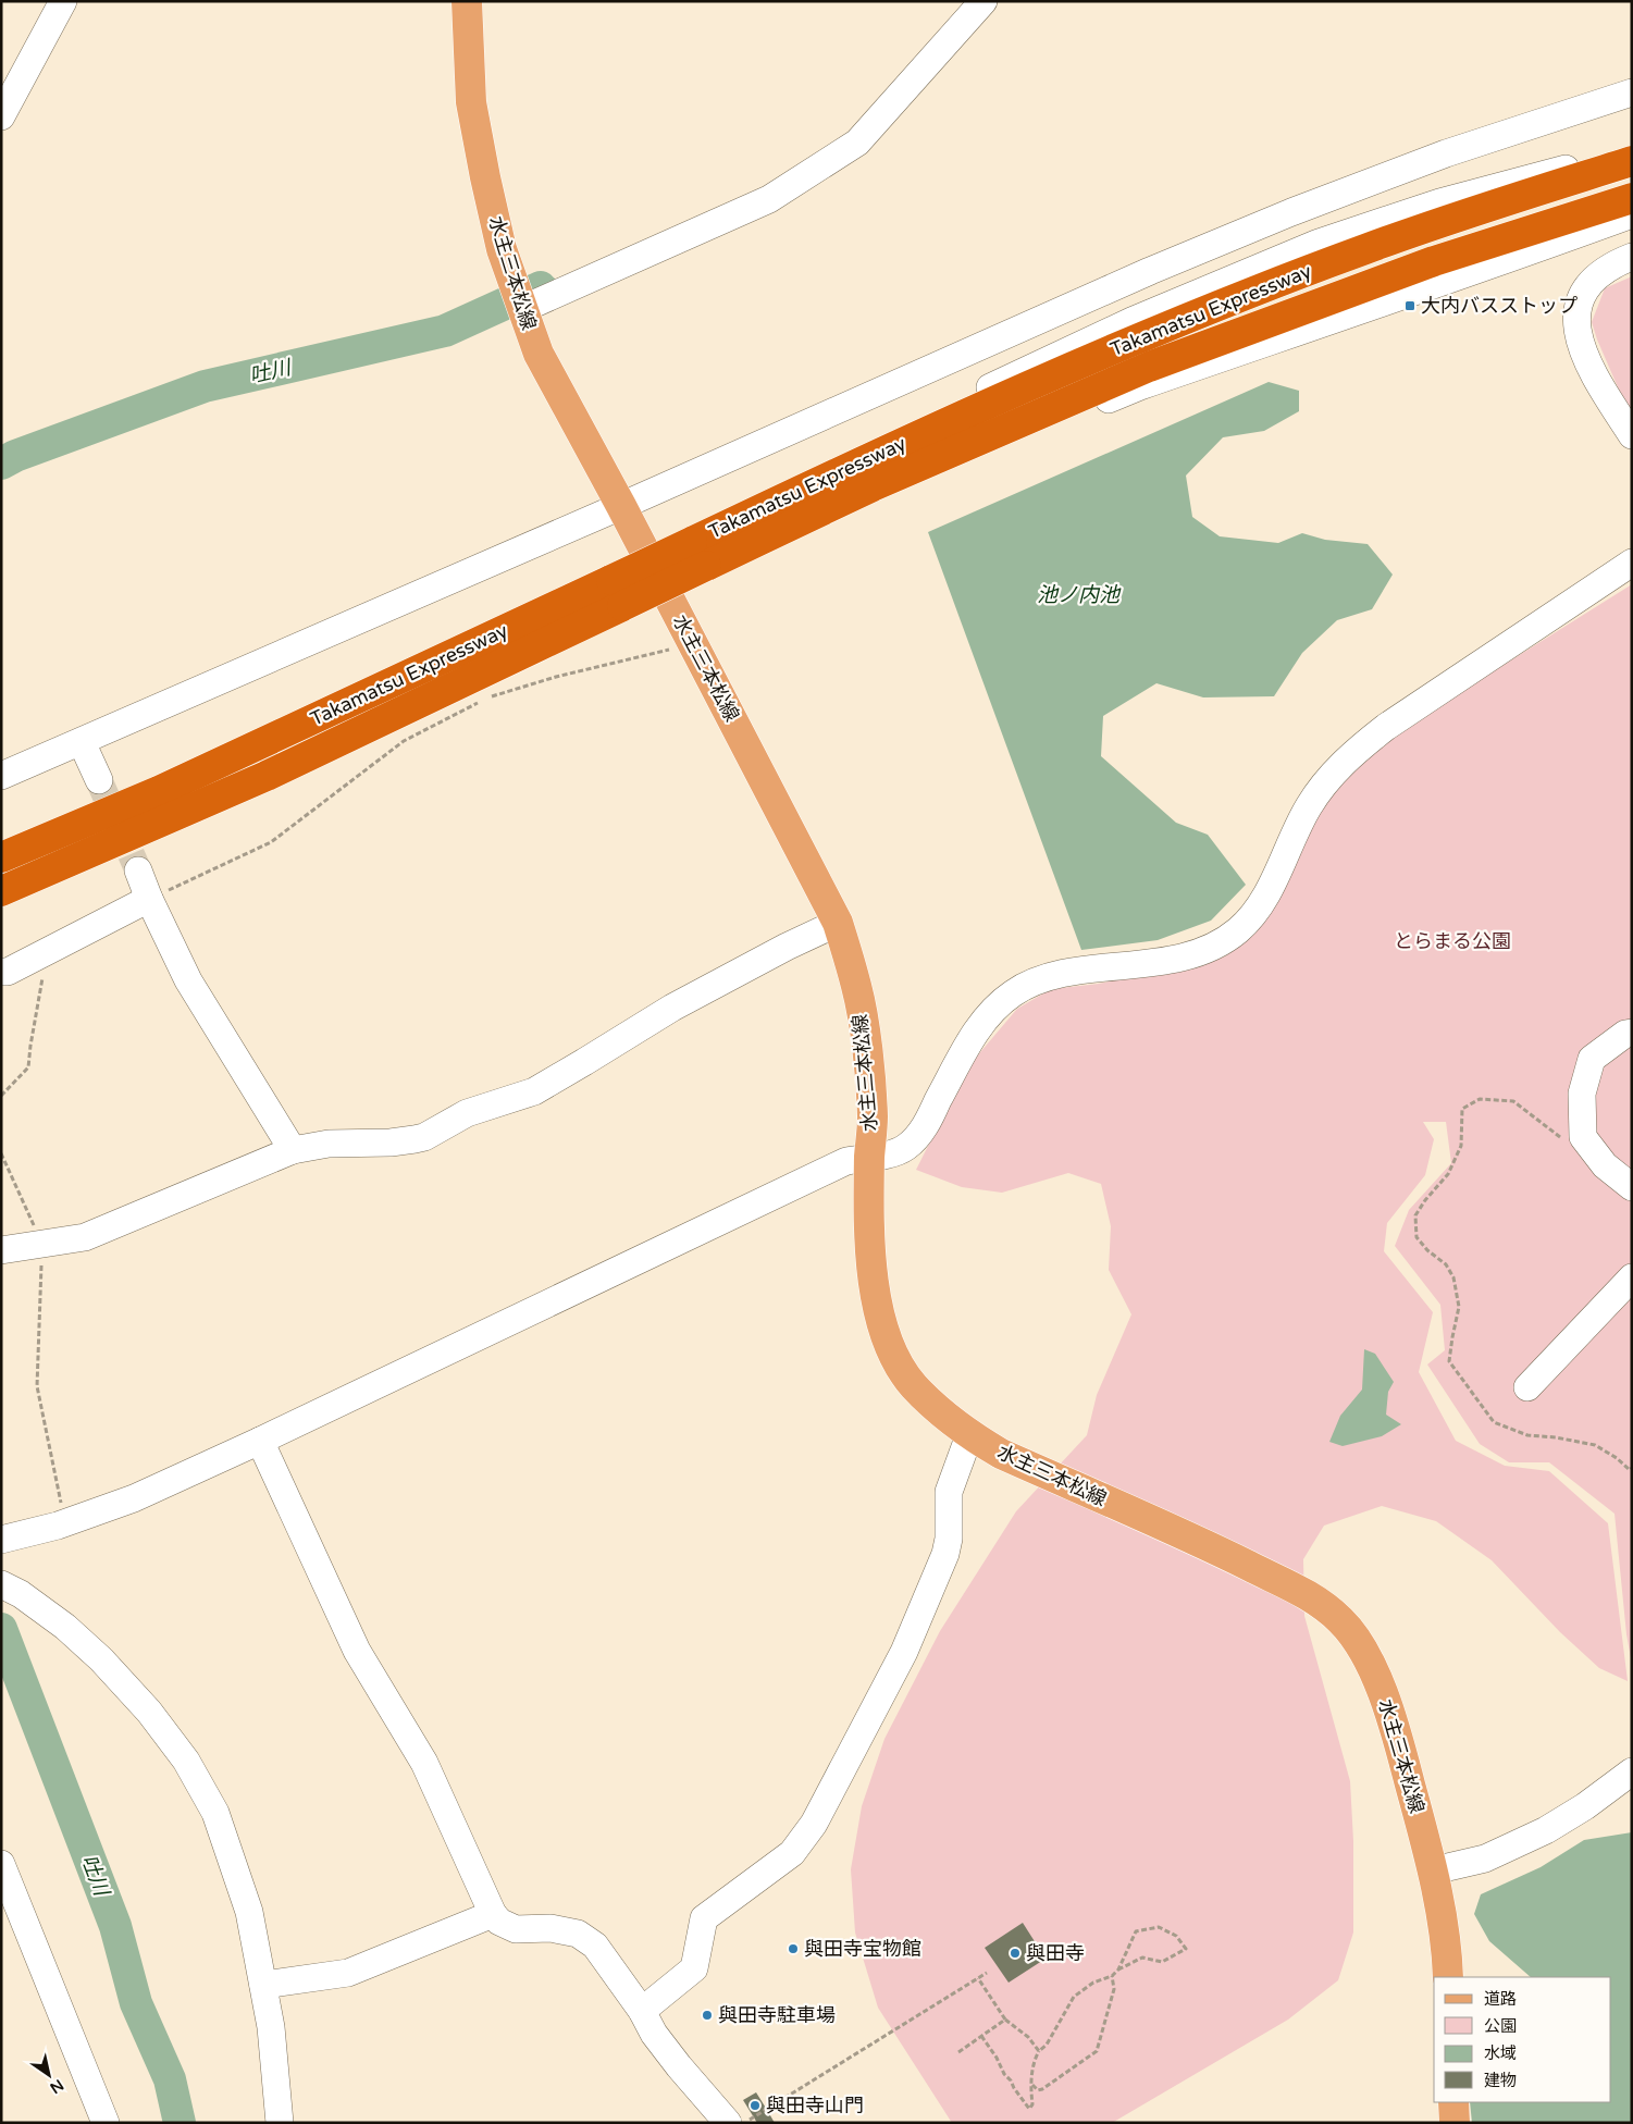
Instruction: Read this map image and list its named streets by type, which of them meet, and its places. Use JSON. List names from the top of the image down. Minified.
{"streets":{"highway":["Takamatsu Expressway"],"main road":["水主三本松線"]},"water":["吐川","池ノ内池"],"parks":["とらまる公園"],"places":{"transit":["大内バスストップ"],"other":["與田寺宝物館","與田寺","與田寺駐車場","與田寺山門"]},"legend":["道路","公園","水域","建物"],"north":"bottom right"}
